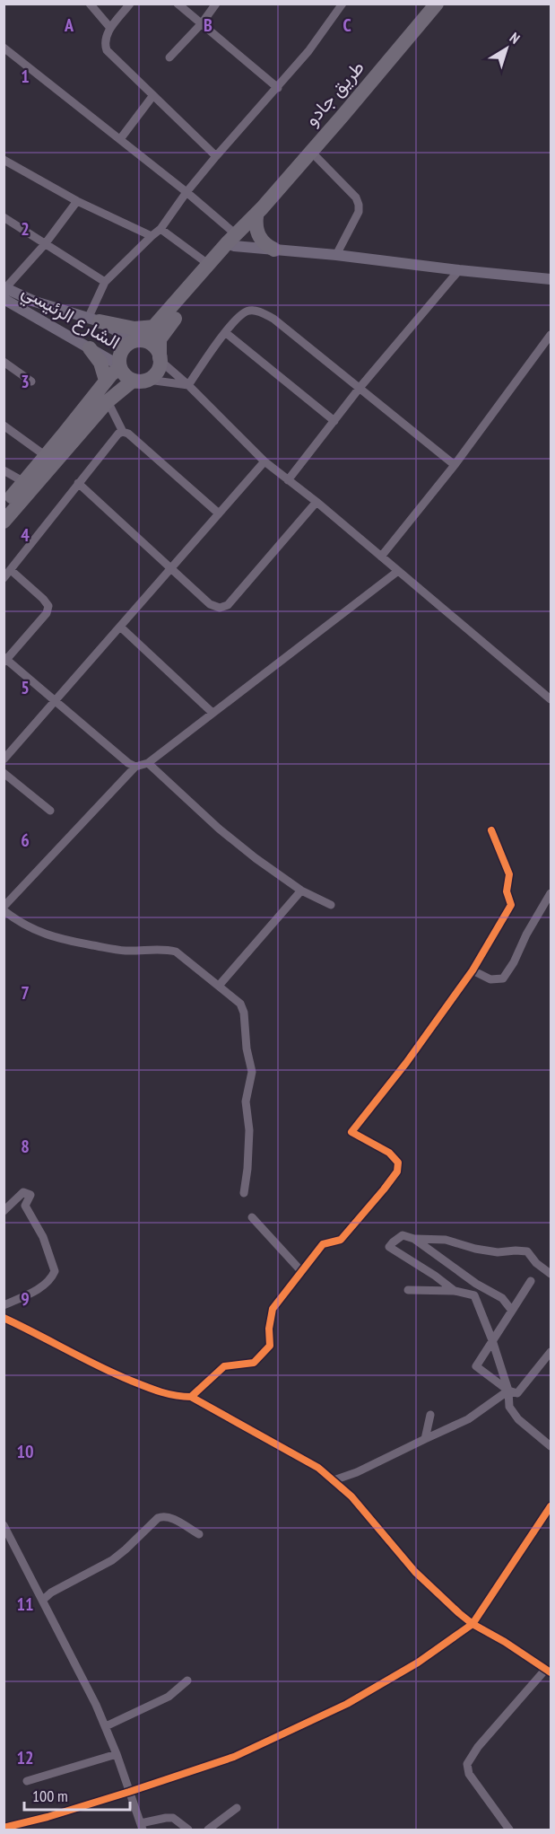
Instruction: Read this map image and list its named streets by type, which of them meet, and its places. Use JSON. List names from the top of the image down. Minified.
{"streets":{"highway":["طريق جادو"],"street":["الشارع الرئيسي"]},"crossings":[["طريق جادو","الشارع الرئيسي"]],"scale_bar":"100 m","north":"top right","grid":{"columns":["A","B","C"],"rows":["1","2","3","4","5","6","7","8","9","10","11","12"]}}
